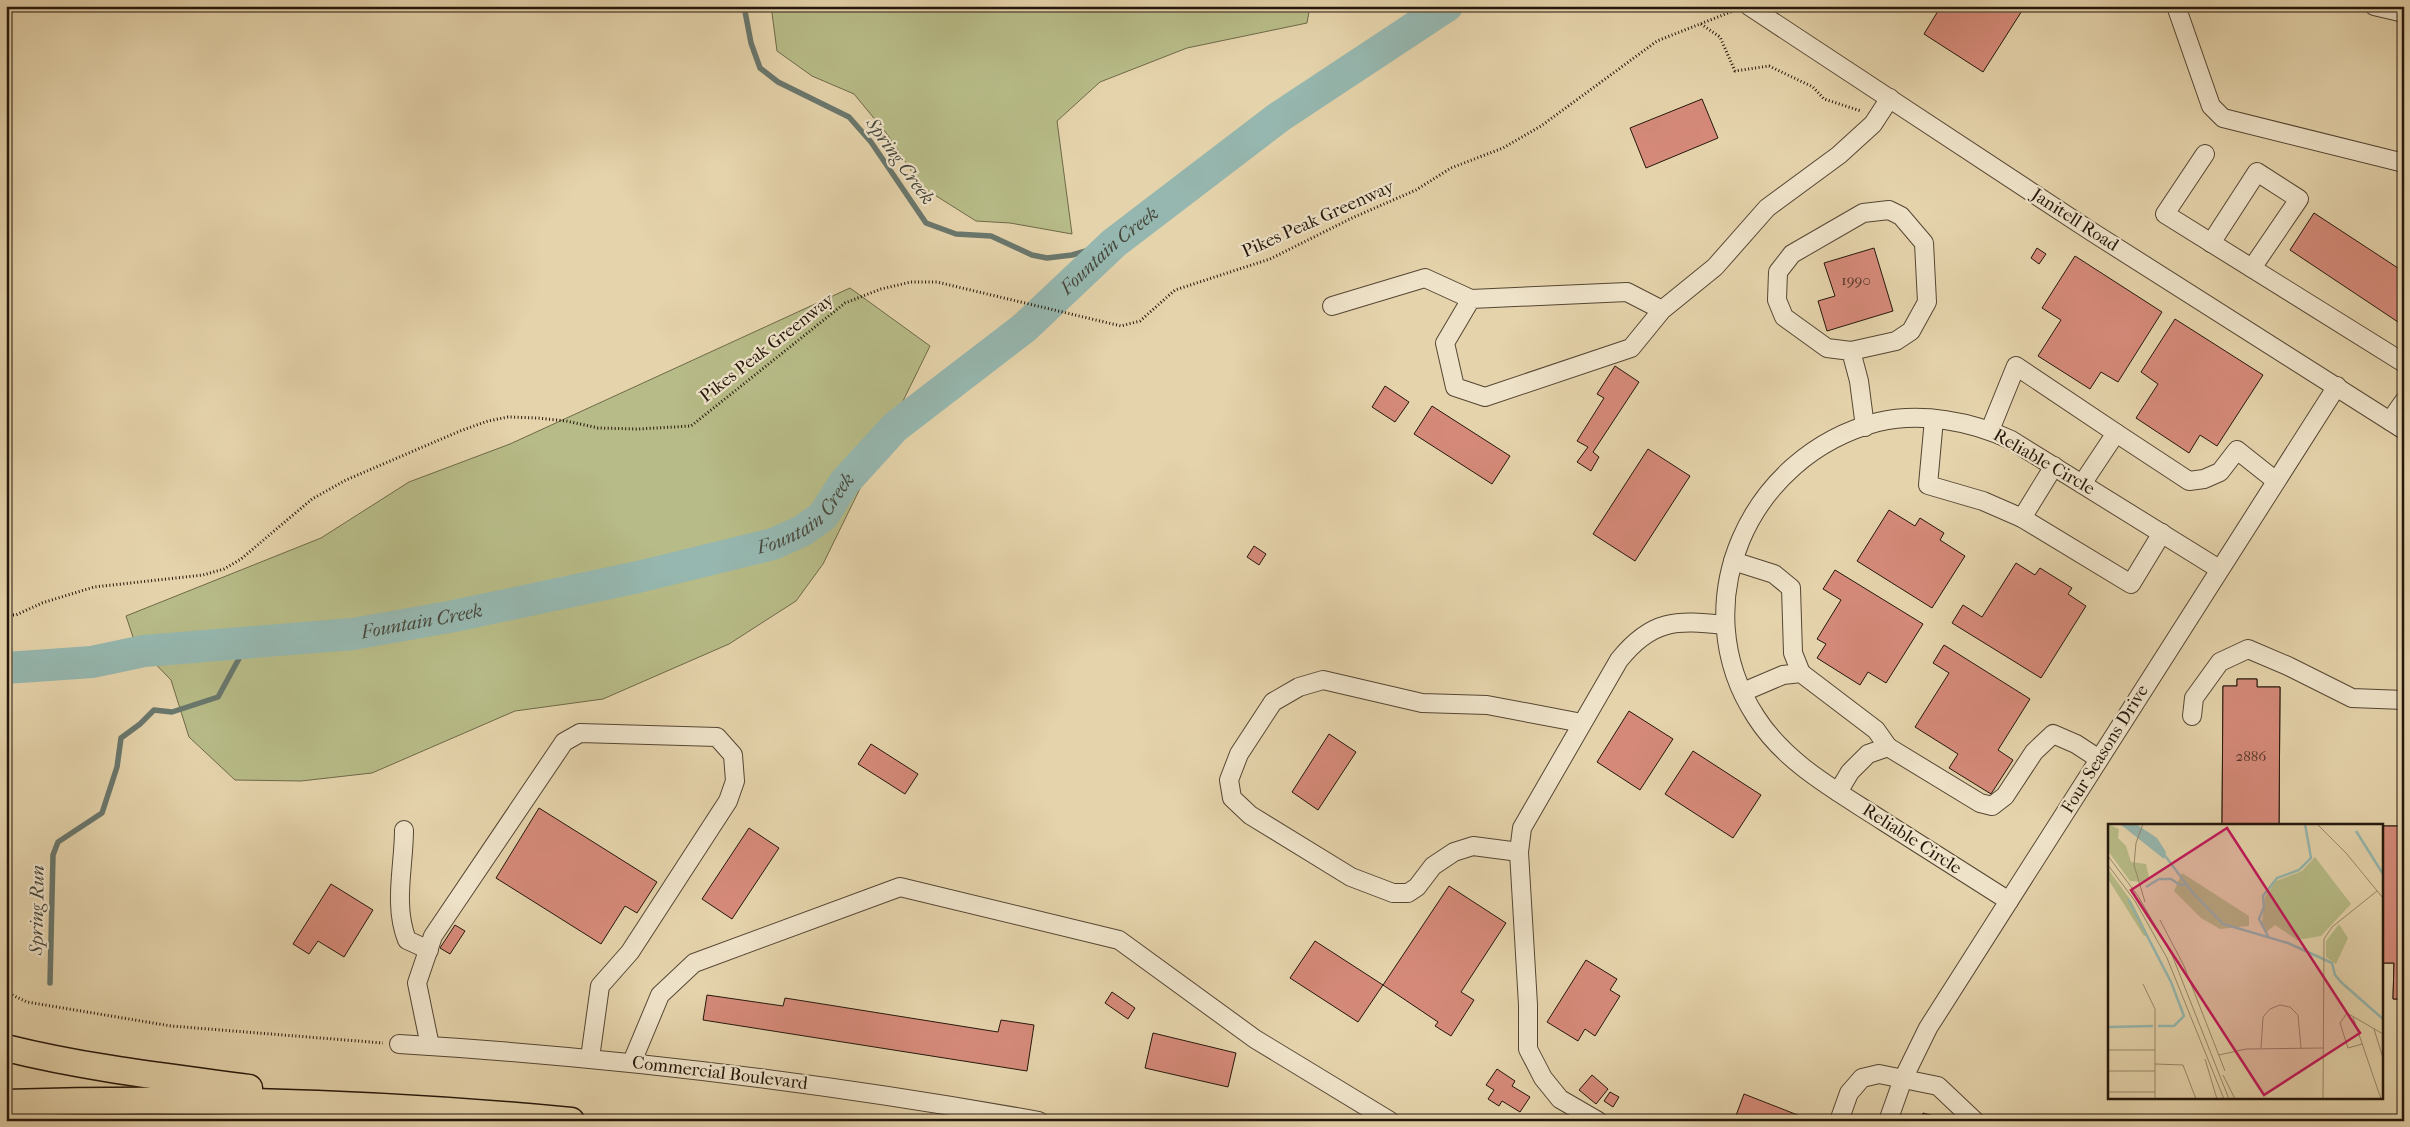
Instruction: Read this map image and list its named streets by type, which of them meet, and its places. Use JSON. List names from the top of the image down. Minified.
{"streets":{"street":["Janitell Road","Reliable Circle","Four Seasons Drive","Commercial Boulevard"],"path":["Pikes Peak Greenway"]},"crossings":[["Pikes Peak Greenway","Janitell Road"],["Janitell Road","Four Seasons Drive"],["Reliable Circle","Four Seasons Drive"]],"water":["Spring Creek","Fountain Creek","Spring Run"],"house_numbers":["1990","2886"]}
